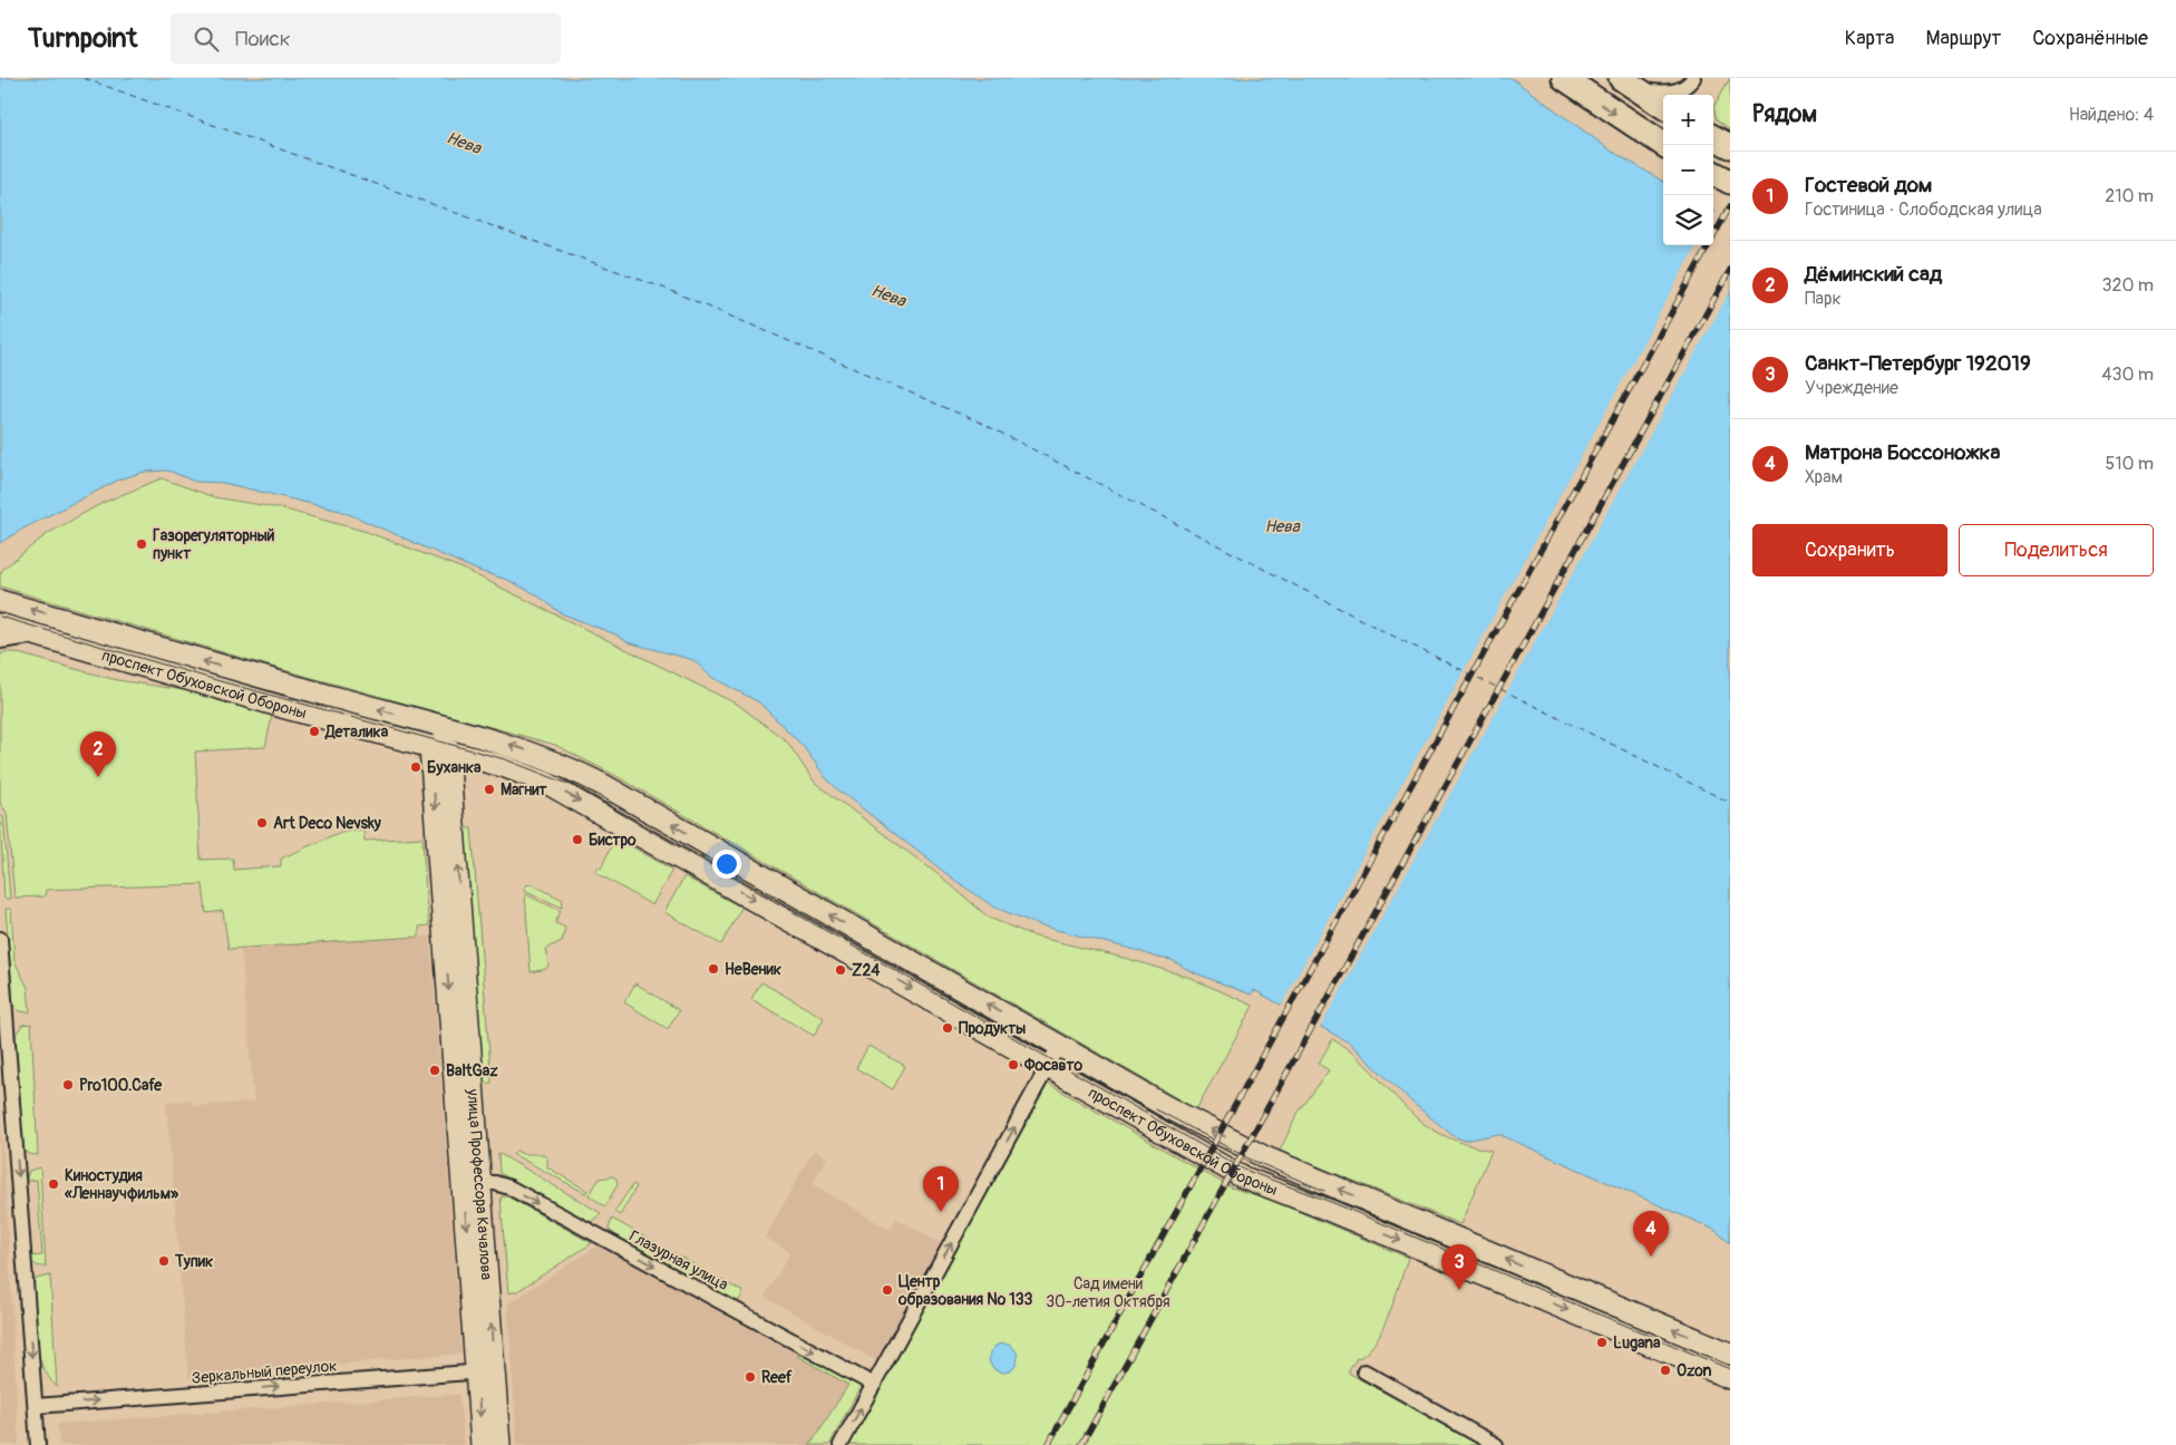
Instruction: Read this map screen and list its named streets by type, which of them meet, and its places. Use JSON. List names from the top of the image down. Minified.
{"streets":{"main road":["проспект Обуховской Обороны","улица Профессора Качалова"],"street":["Глазурная улица","Зеркальный переулок"]},"crossings":[["проспект Обуховской Обороны","улица Профессора Качалова"],["улица Профессора Качалова","Глазурная улица"],["улица Профессора Качалова","Зеркальный переулок"]],"one_way":["Глазурная улица","Зеркальный переулок"],"water":["Нева"],"parks":["Сад имени 30-летия Октября"],"places":["Газорегуляторный пункт","Деталика","Буханка","Магнит","Art Deco Nevsky","Бистро","НеВеник","Z24","Продукты","Фосавто","BaltGaz","Pro100.Cafe","Киностудия «Леннаучфильм»","Тупик","Центр образования № 133","Lugana","Ozon","Reef"],"page":{"header":"Turnpoint","search":"Поиск","nav":["Карта","Маршрут","Сохранённые"],"heading":["Рядом","Найдено: 4"],"map_buttons":["+","−"],"list":[{"mark":"1","name":"Гостевой дом","note":"Гостиница · Слободская улица","value":"210 m"},{"mark":"2","name":"Дёминский сад","note":"Парк","value":"320 m"},{"mark":"3","name":"Санкт-Петербург 192019","note":"Учреждение","value":"430 m"},{"mark":"4","name":"Матрона Боссоножка","note":"Храм","value":"510 m"}],"buttons":["Сохранить","Поделиться"],"pins":["2","1","4","3"]}}
